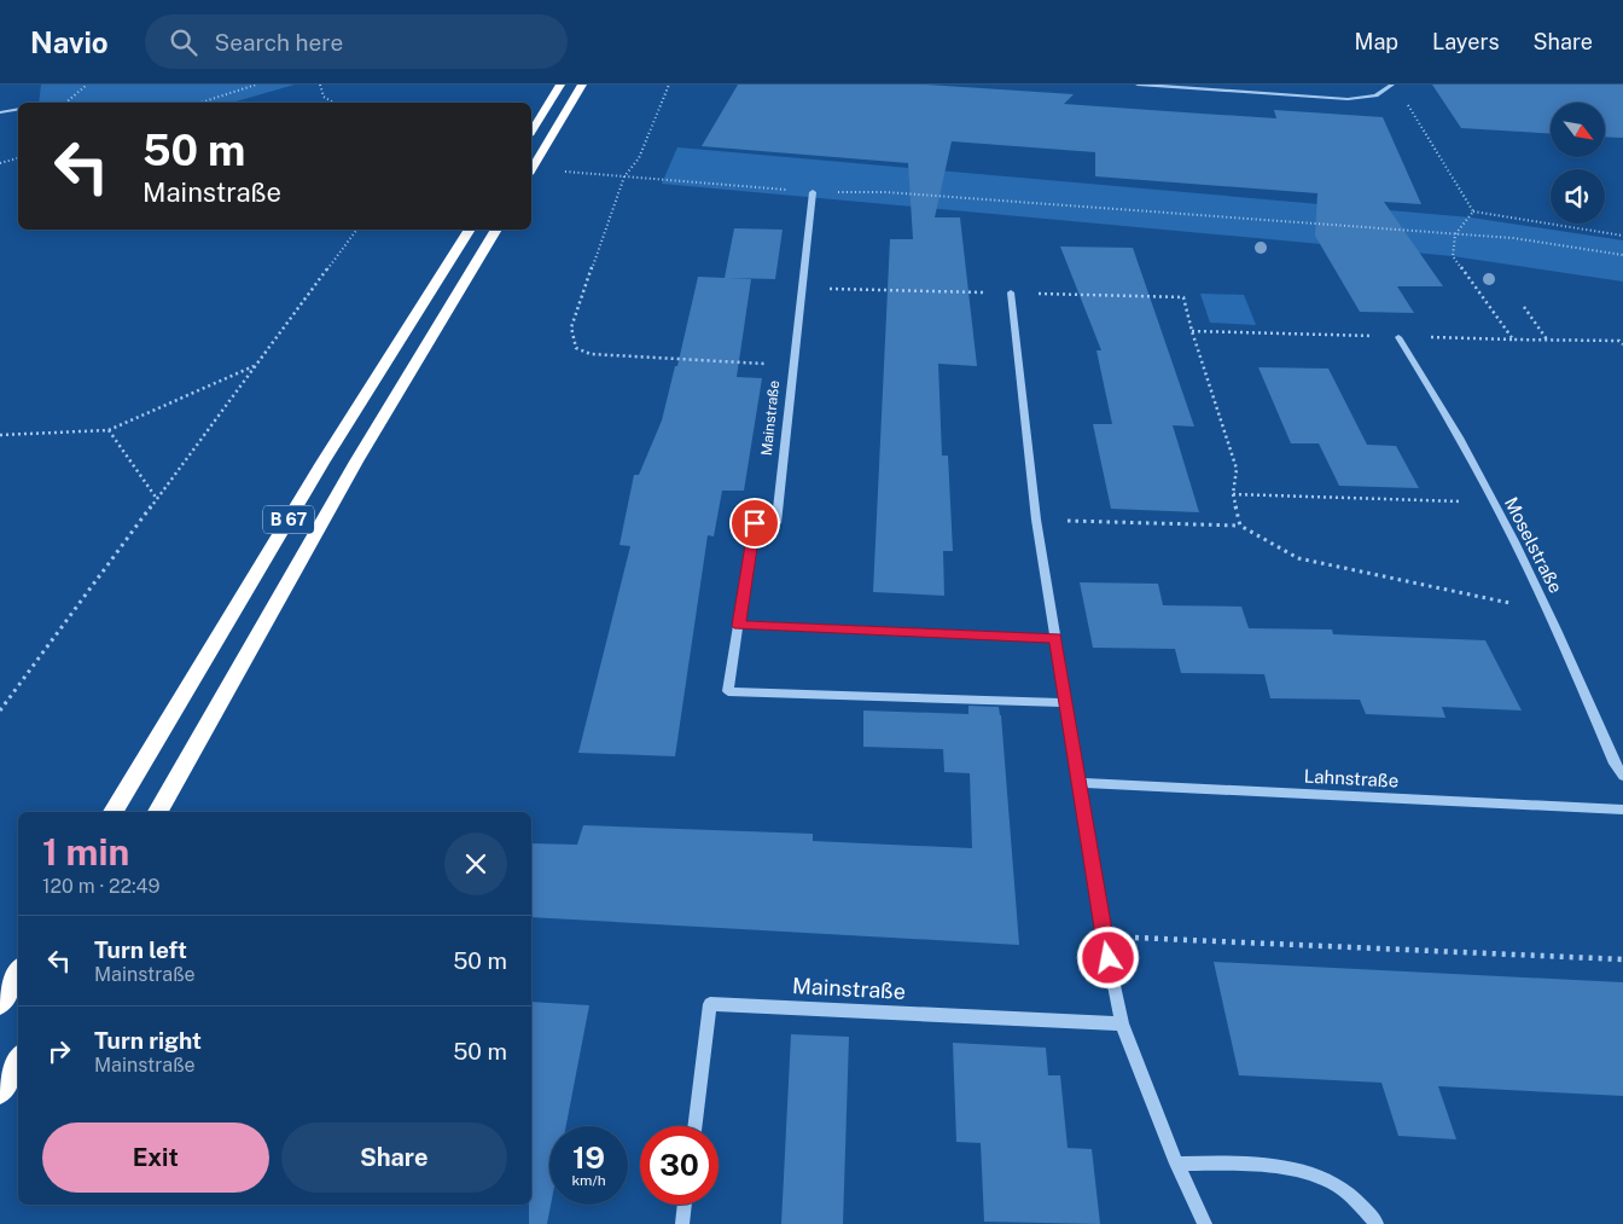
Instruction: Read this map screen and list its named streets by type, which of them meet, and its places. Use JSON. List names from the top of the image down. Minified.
{"streets":{"highway":["B 67"],"street":["Mainstraße","Moselstraße","Lahnstraße"]},"north":"bottom right","page":{"header":"Navio","search":"Search here","nav":["Map","Layers","Share"],"turn":["50 m","Mainstraße"],"heading":["1 min","120 m · 22:49"],"list":[{"name":"Turn left","note":"Mainstraße","value":"50 m"},{"name":"Turn right","note":"Mainstraße","value":"50 m"}],"buttons":["Exit","Share"],"speed":"19 km/h","limit":"30"}}
